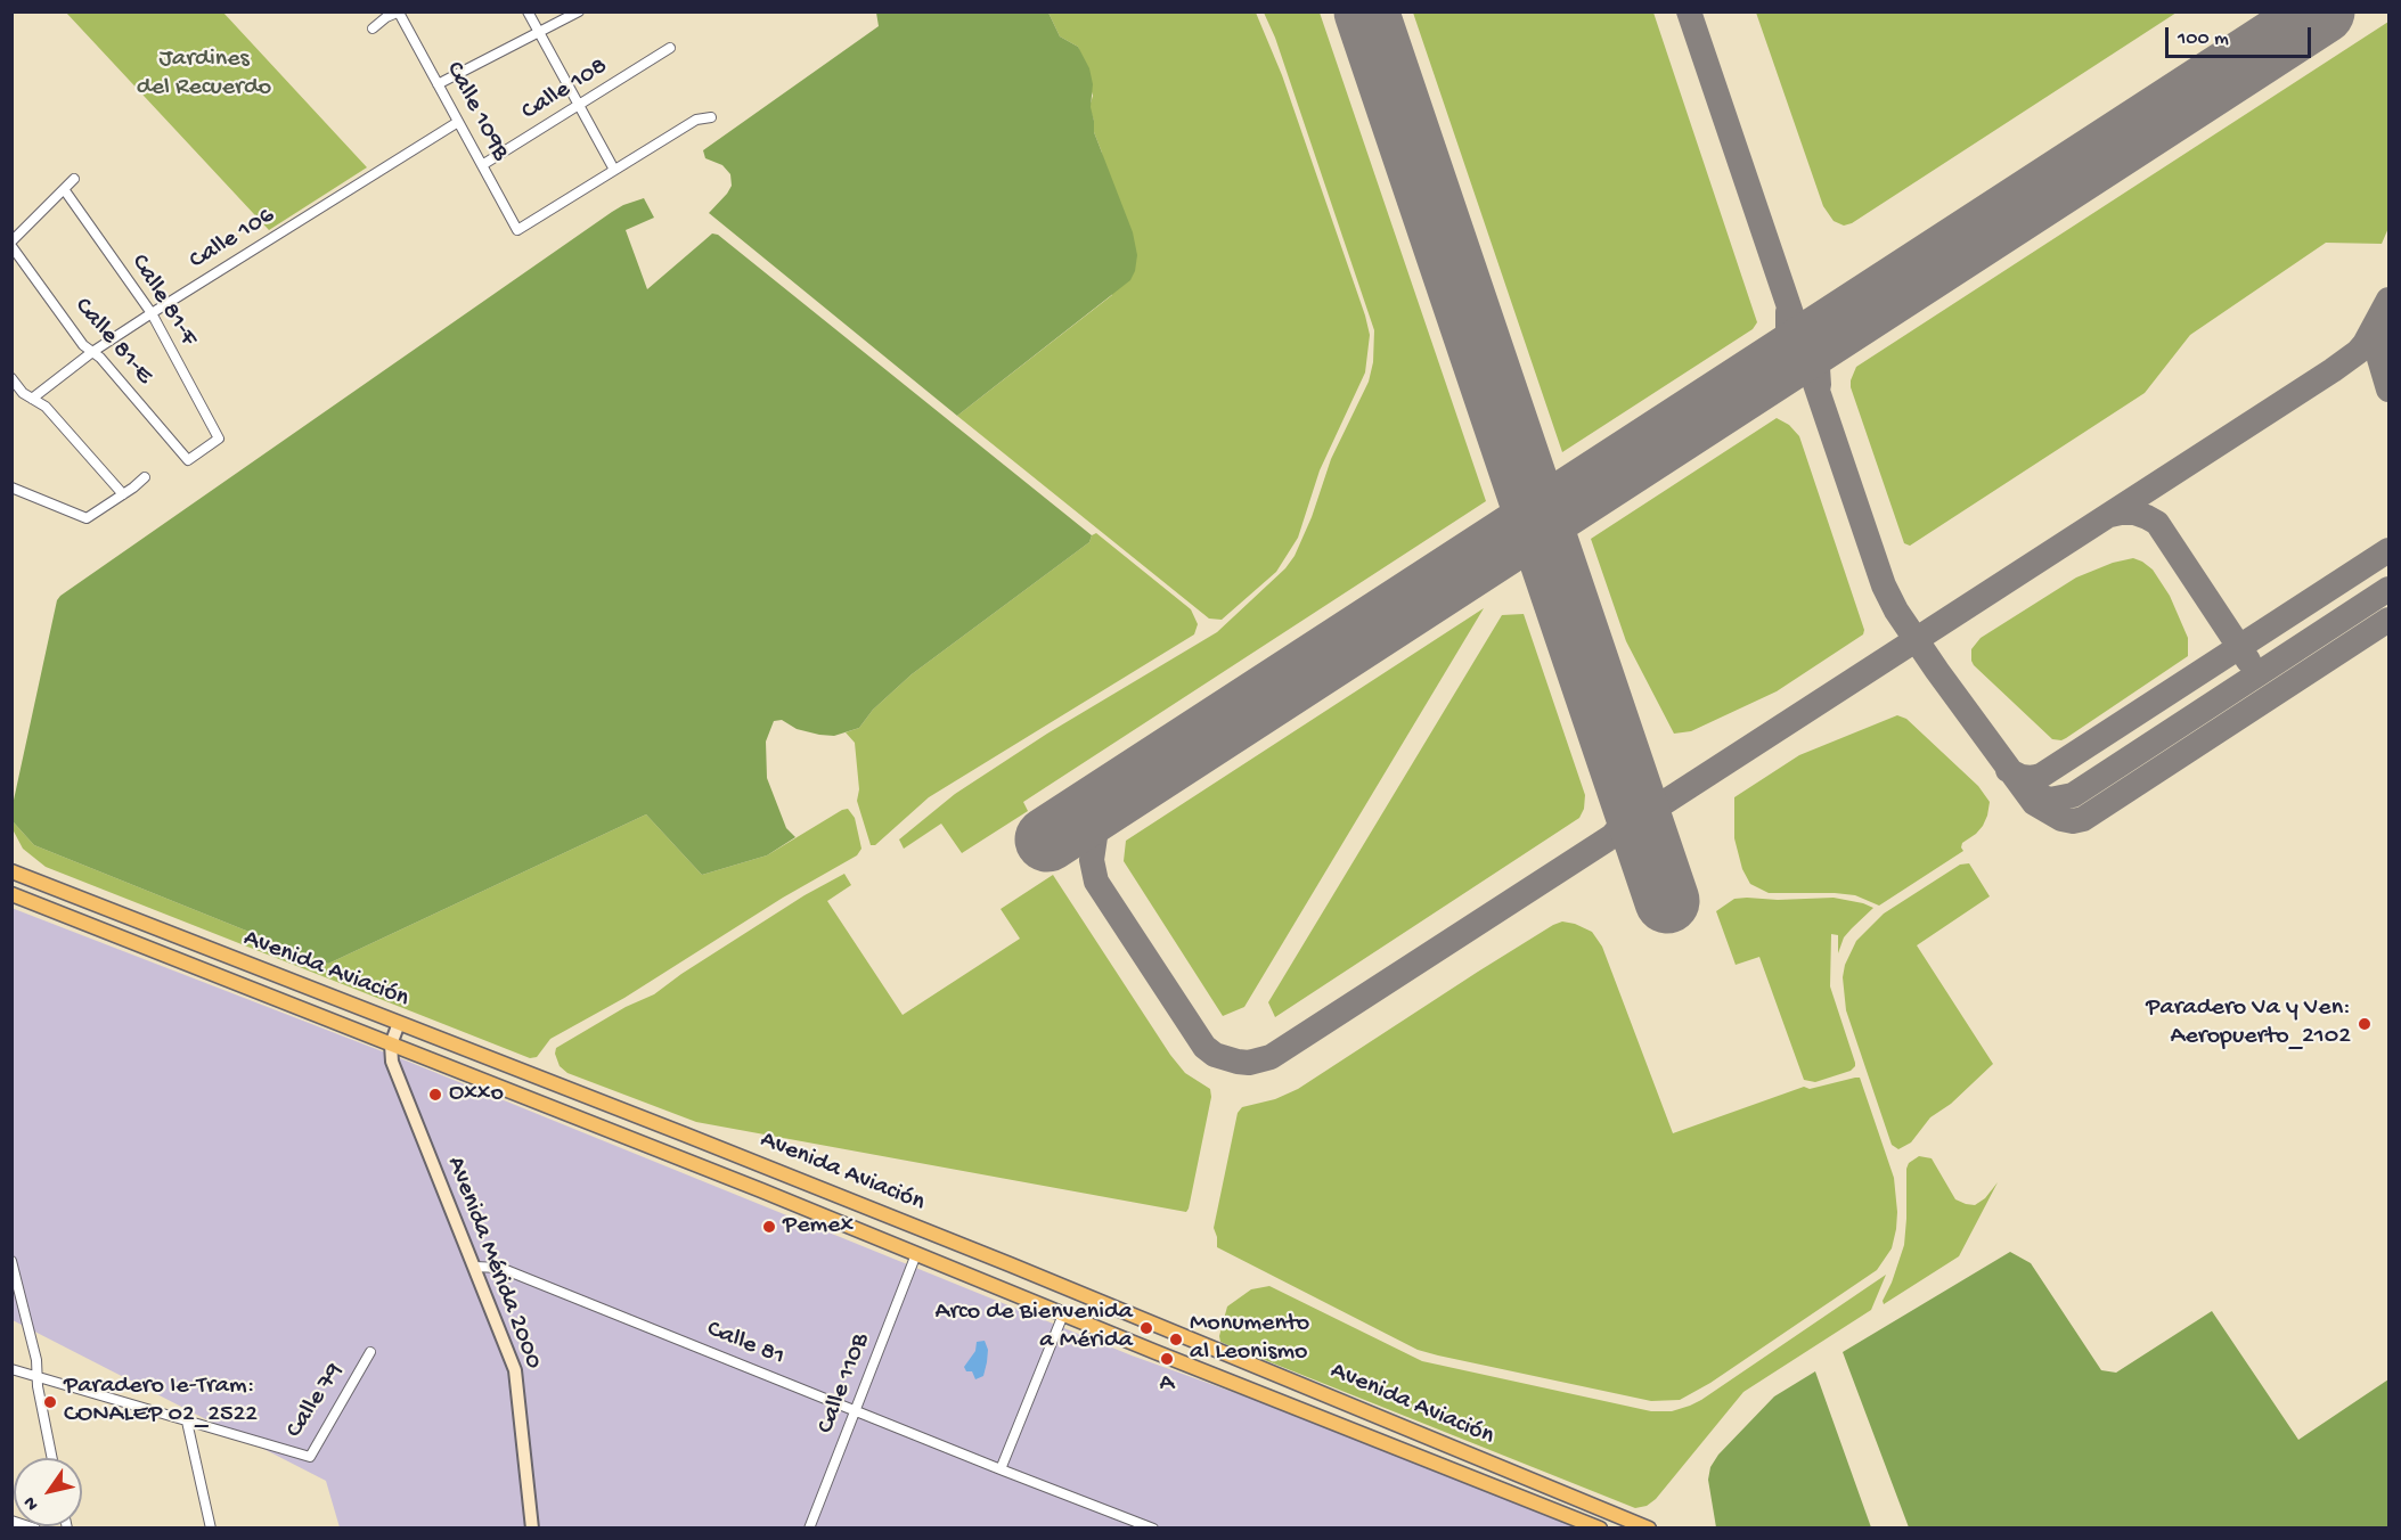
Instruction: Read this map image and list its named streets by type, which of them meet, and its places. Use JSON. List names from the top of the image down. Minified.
{"streets":{"main road":["Avenida Aviación","Avenida Mérida 2000"],"street":["Calle 108","Calle 109B","Calle 106","Calle 81-F","Calle 81-E","Calle 81","Calle 110B","Calle 79"]},"crossings":[["Calle 108","Calle 109B"],["Calle 109B","Calle 106"],["Calle 106","Calle 81-F"],["Calle 106","Calle 81-E"],["Calle 81-F","Calle 81-E"],["Avenida Aviación","Avenida Mérida 2000"],["Avenida Aviación","Calle 110B"],["Avenida Mérida 2000","Calle 81"],["Calle 81","Calle 110B"]],"parks":["Jardines del Recuerdo"],"places":["Paradero Va y Ven: Aeropuerto_2102","Oxxo","Pemex","Arco de Bienvenida a Mérida","Monumento al Leonismo","A","Paradero Ie-Tram: CONALEP 02_2522"],"scale_bar":"100 m","north":"bottom left"}
